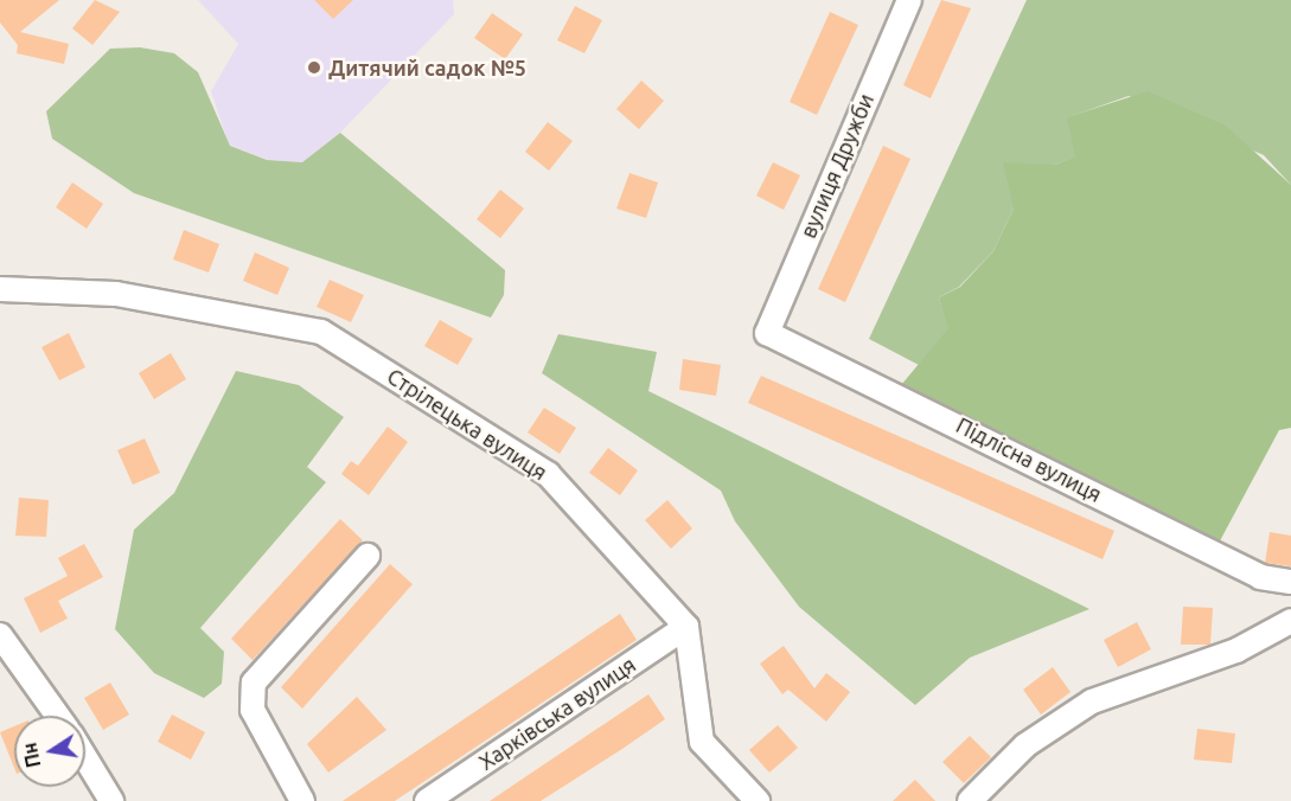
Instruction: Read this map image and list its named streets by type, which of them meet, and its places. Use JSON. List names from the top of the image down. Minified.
{"streets":{"street":["вулиця Дружби","Стрілецька вулиця","Підлісна вулиця","Харківська вулиця"]},"crossings":[["вулиця Дружби","Підлісна вулиця"],["Стрілецька вулиця","Харківська вулиця"]],"places":["Дитячий садок №5"],"north":"left"}
